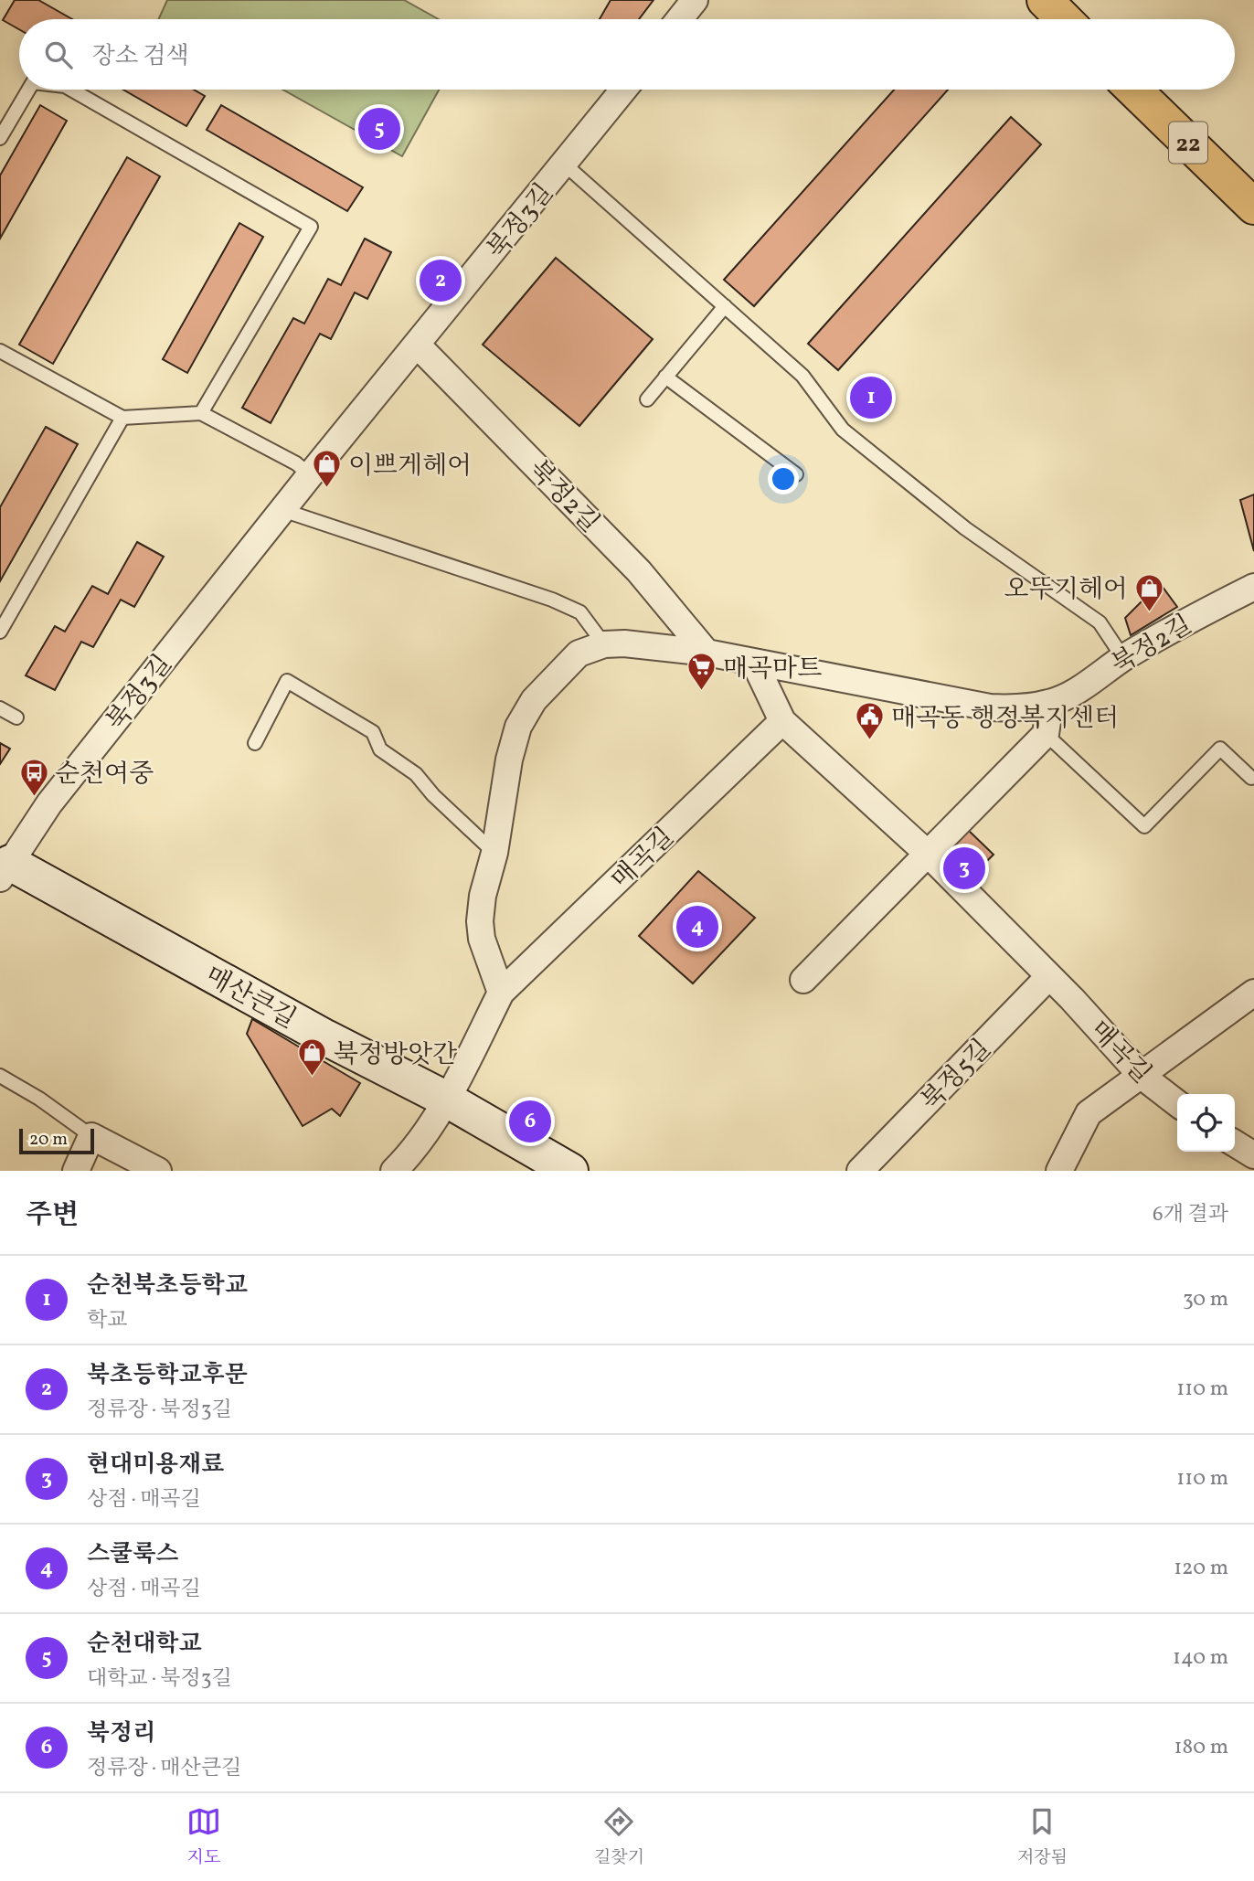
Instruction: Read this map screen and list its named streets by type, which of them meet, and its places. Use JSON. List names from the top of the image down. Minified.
{"streets":{"main road":["22"],"street":["북정3길","북정2길","매곡길","매산큰길","북정5길"]},"crossings":[["북정3길","북정2길"],["북정3길","매산큰길"],["북정2길","매곡길"],["매곡길","북정5길"]],"places":{"shop":["이쁘게헤어","오뚜기헤어","북정방앗간"],"supermarket":["매곡마트"],"public building":["매곡동 행정복지센터"],"bus stop":["순천여중"]},"scale_bar":"20 m","page":{"search":"장소 검색","pins":["5","2","1","3","4","6"],"scale":"20 m","heading":["주변","6개 결과"],"list":[{"mark":"1","name":"순천북초등학교","note":"학교","value":"30 m"},{"mark":"2","name":"북초등학교후문","note":"정류장 · 북정3길","value":"110 m"},{"mark":"3","name":"현대미용재료","note":"상점 · 매곡길","value":"110 m"},{"mark":"4","name":"스쿨룩스","note":"상점 · 매곡길","value":"120 m"},{"mark":"5","name":"순천대학교","note":"대학교 · 북정3길","value":"140 m"},{"mark":"6","name":"북정리","note":"정류장 · 매산큰길","value":"180 m"}],"nav":["지도","길찾기","저장됨"]}}
